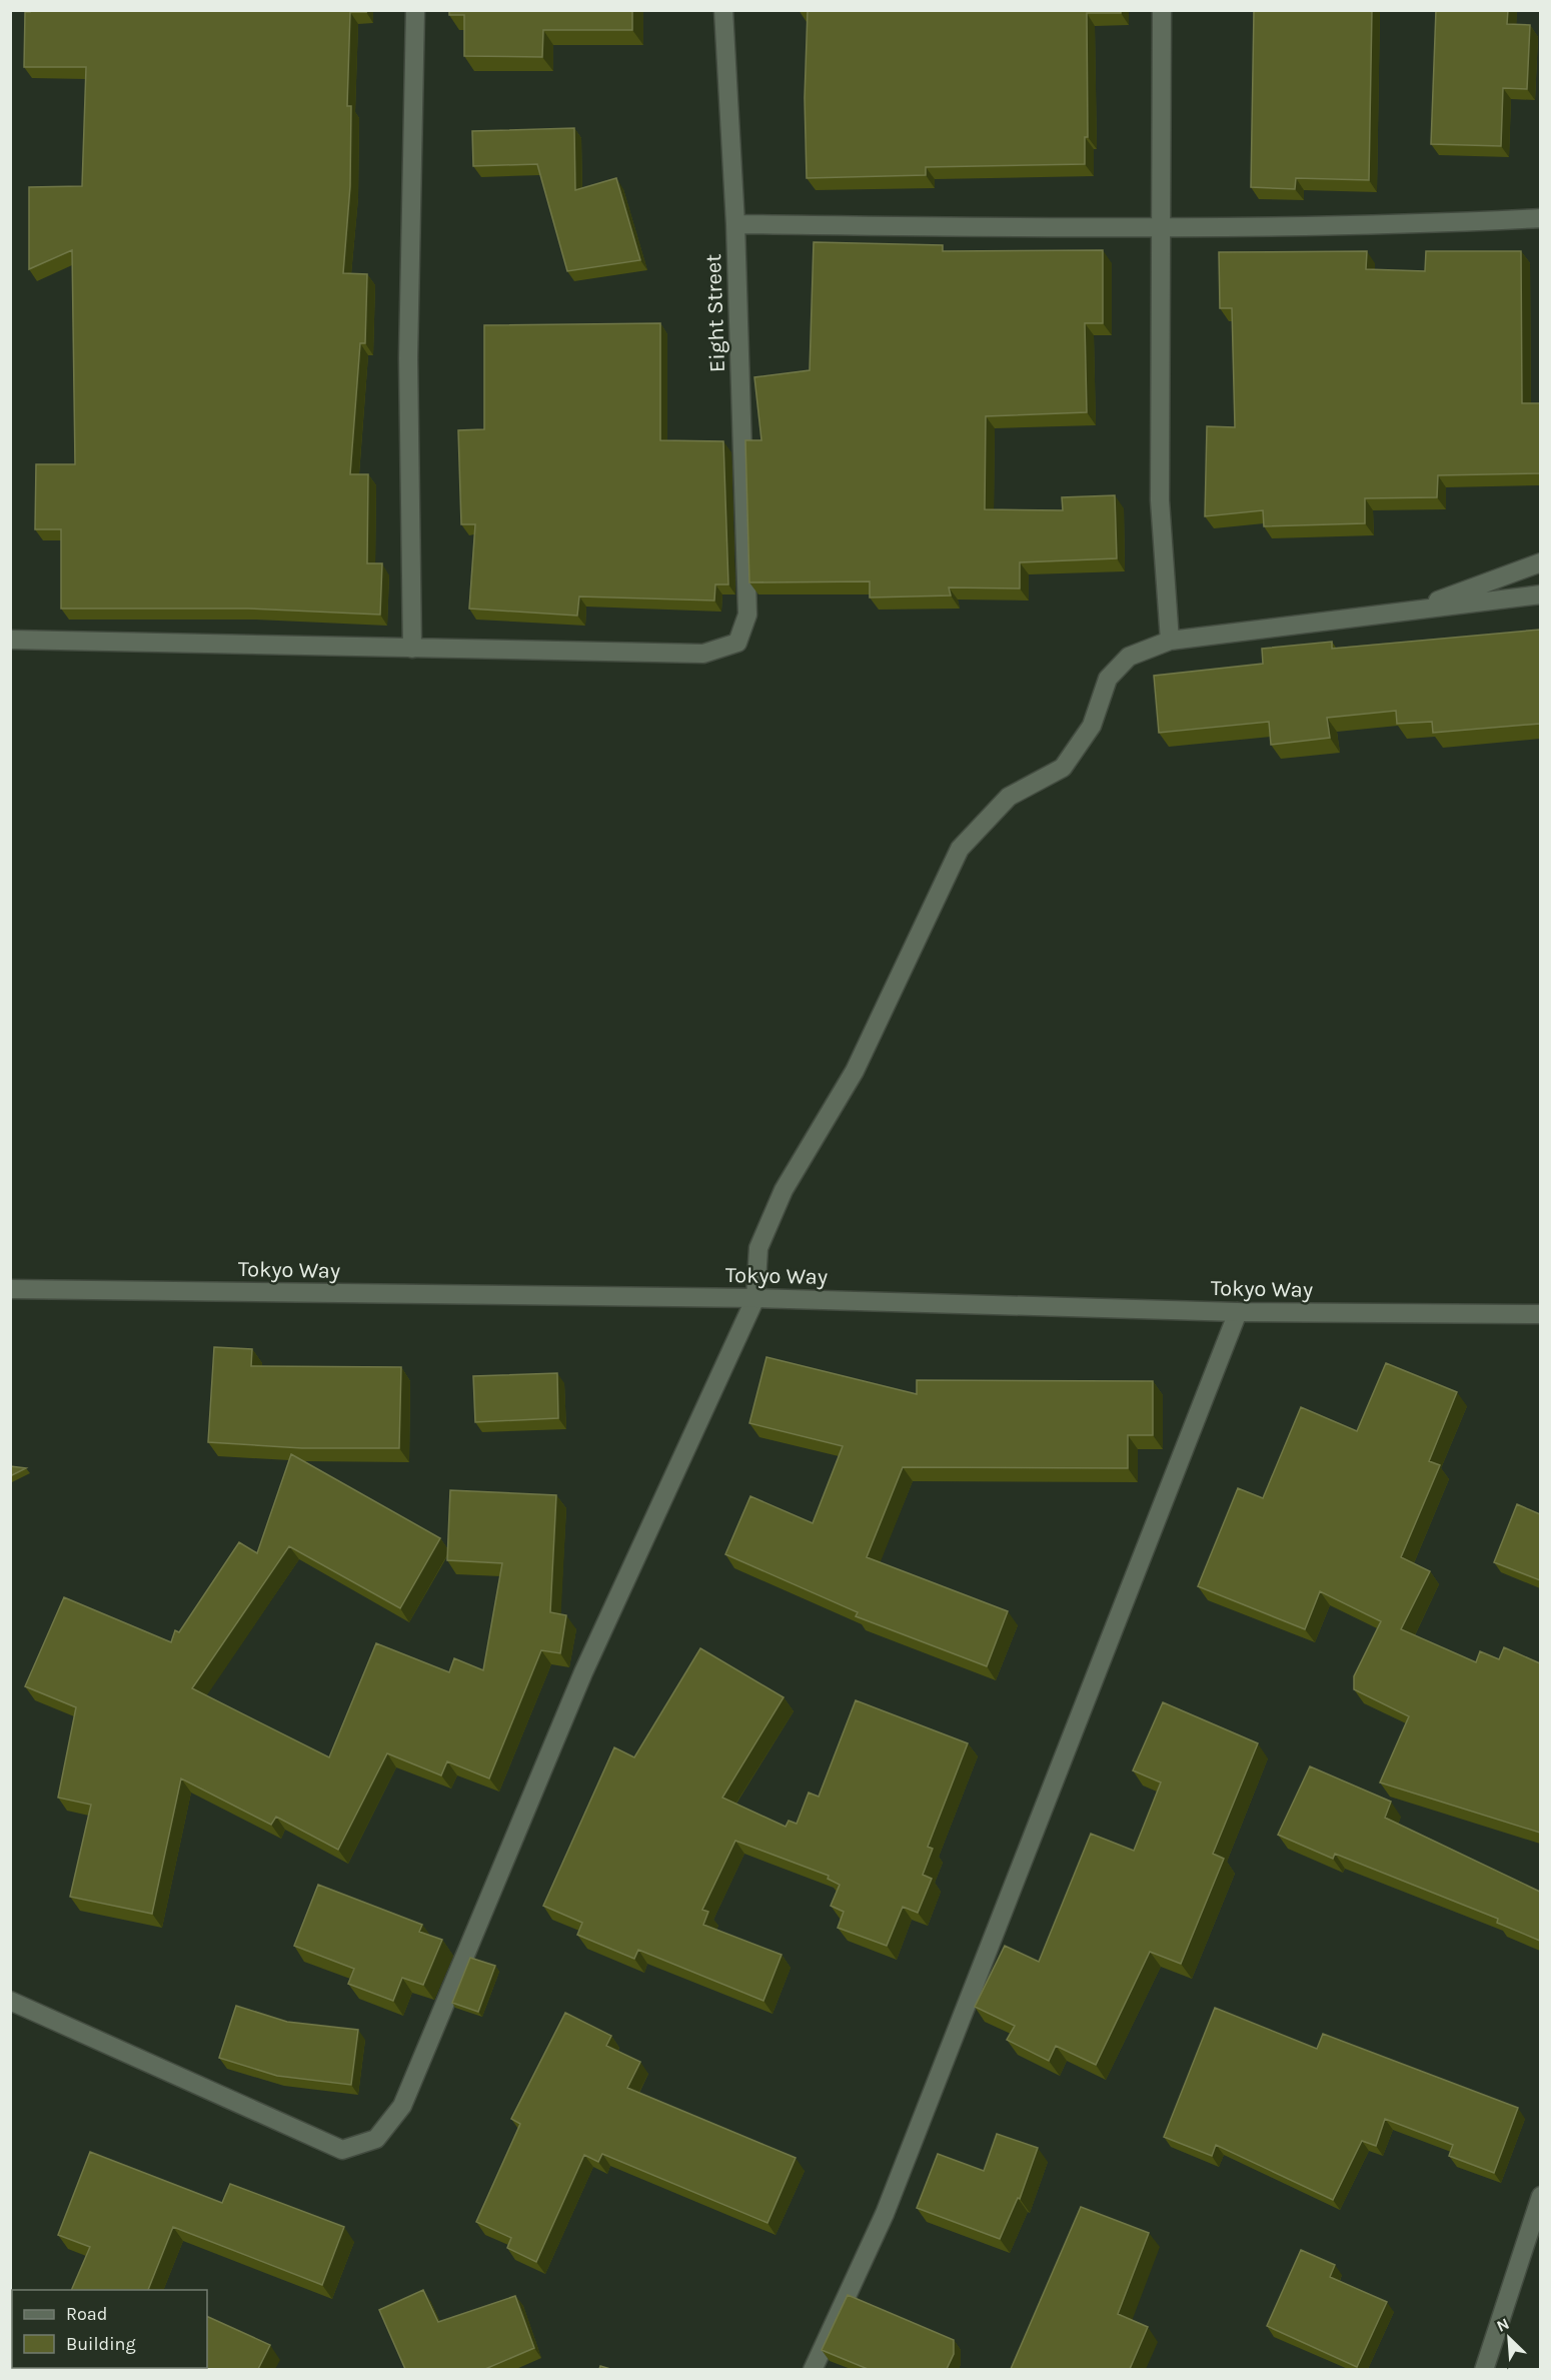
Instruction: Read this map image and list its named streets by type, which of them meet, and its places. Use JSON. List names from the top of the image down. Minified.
{"streets":{"street":["Eight Street","Tokyo Way"]},"legend":["Road","Building"],"north":"top left"}
